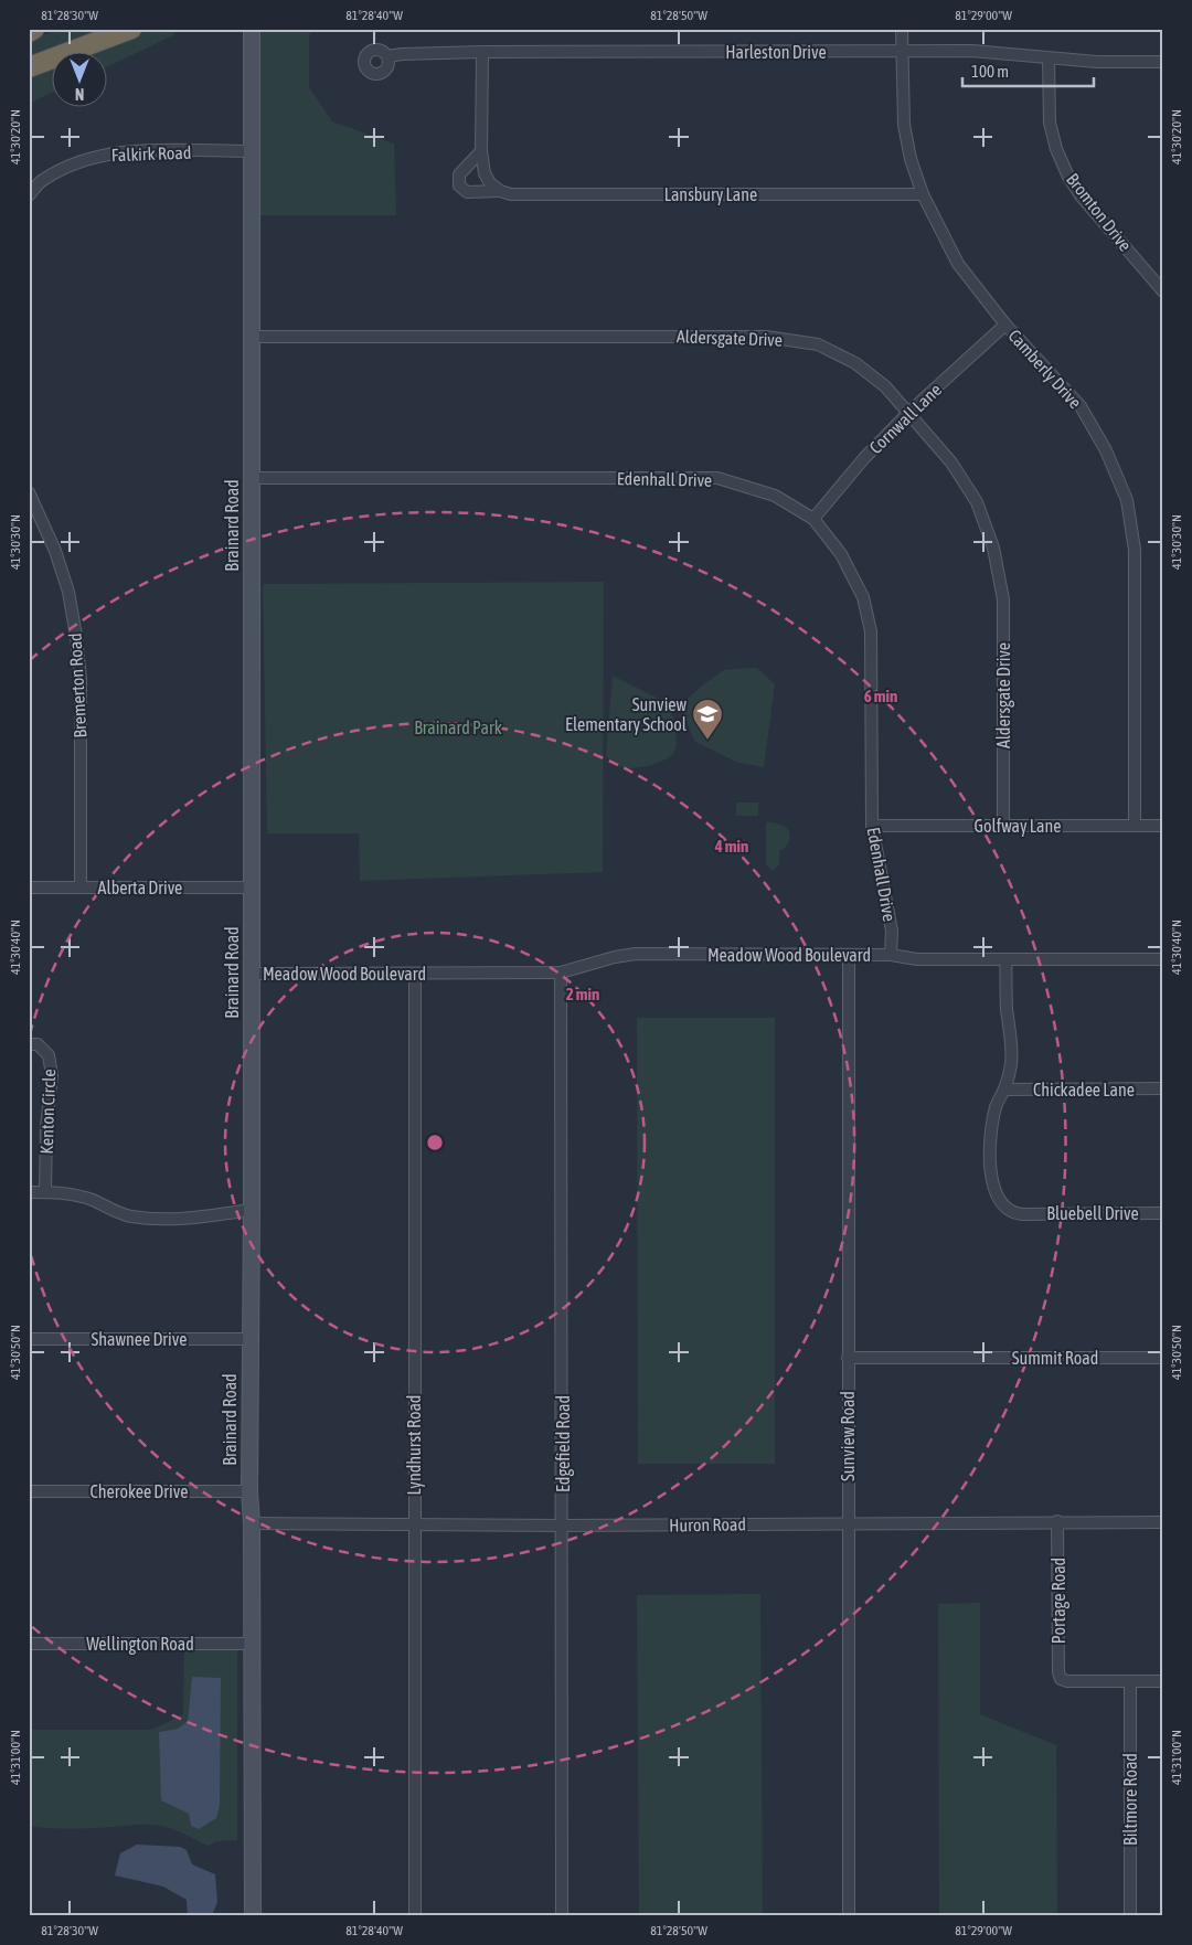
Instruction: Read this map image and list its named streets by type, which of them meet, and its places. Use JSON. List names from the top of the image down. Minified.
{"streets":{"main road":["Brainard Road"],"street":["Harleston Drive","Falkirk Road","Lansbury Lane","Bromton Drive","Aldersgate Drive","Camberly Drive","Cornwall Lane","Edenhall Drive","Bremerton Road","Golfway Lane","Alberta Drive","Meadow Wood Boulevard","Chickadee Lane","Kenton Circle","Bluebell Drive","Shawnee Drive","Summit Road","Sunview Road","Edgefield Road","Lyndhurst Road","Cherokee Drive","Huron Road","Portage Road","Wellington Road","Biltmore Road"]},"crossings":[["Harleston Drive","Bromton Drive"],["Harleston Drive","Camberly Drive"],["Falkirk Road","Brainard Road"],["Lansbury Lane","Camberly Drive"],["Aldersgate Drive","Cornwall Lane"],["Aldersgate Drive","Brainard Road"],["Aldersgate Drive","Golfway Lane"],["Camberly Drive","Cornwall Lane"],["Camberly Drive","Golfway Lane"],["Cornwall Lane","Edenhall Drive"],["Edenhall Drive","Brainard Road"],["Edenhall Drive","Golfway Lane"],["Edenhall Drive","Meadow Wood Boulevard"],["Brainard Road","Alberta Drive"],["Brainard Road","Meadow Wood Boulevard"],["Brainard Road","Shawnee Drive"],["Brainard Road","Cherokee Drive"],["Brainard Road","Huron Road"],["Brainard Road","Wellington Road"],["Bremerton Road","Alberta Drive"],["Meadow Wood Boulevard","Sunview Road"],["Meadow Wood Boulevard","Edgefield Road"],["Meadow Wood Boulevard","Lyndhurst Road"],["Chickadee Lane","Bluebell Drive"],["Summit Road","Sunview Road"],["Sunview Road","Huron Road"],["Edgefield Road","Huron Road"],["Lyndhurst Road","Huron Road"],["Huron Road","Portage Road"],["Portage Road","Biltmore Road"]],"parks":["Brainard Park"],"places":{"school or university":["Sunview Elementary School"]},"scale_bar":"100 m","north":"bottom","coordinates":["81°28'30\"W","81°28'40\"W","81°28'50\"W","81°29'00\"W","41°30'20\"N","41°30'30\"N","41°30'40\"N","41°30'50\"N","41°31'00\"N"],"rings":["6 min","4 min","2 min"]}
